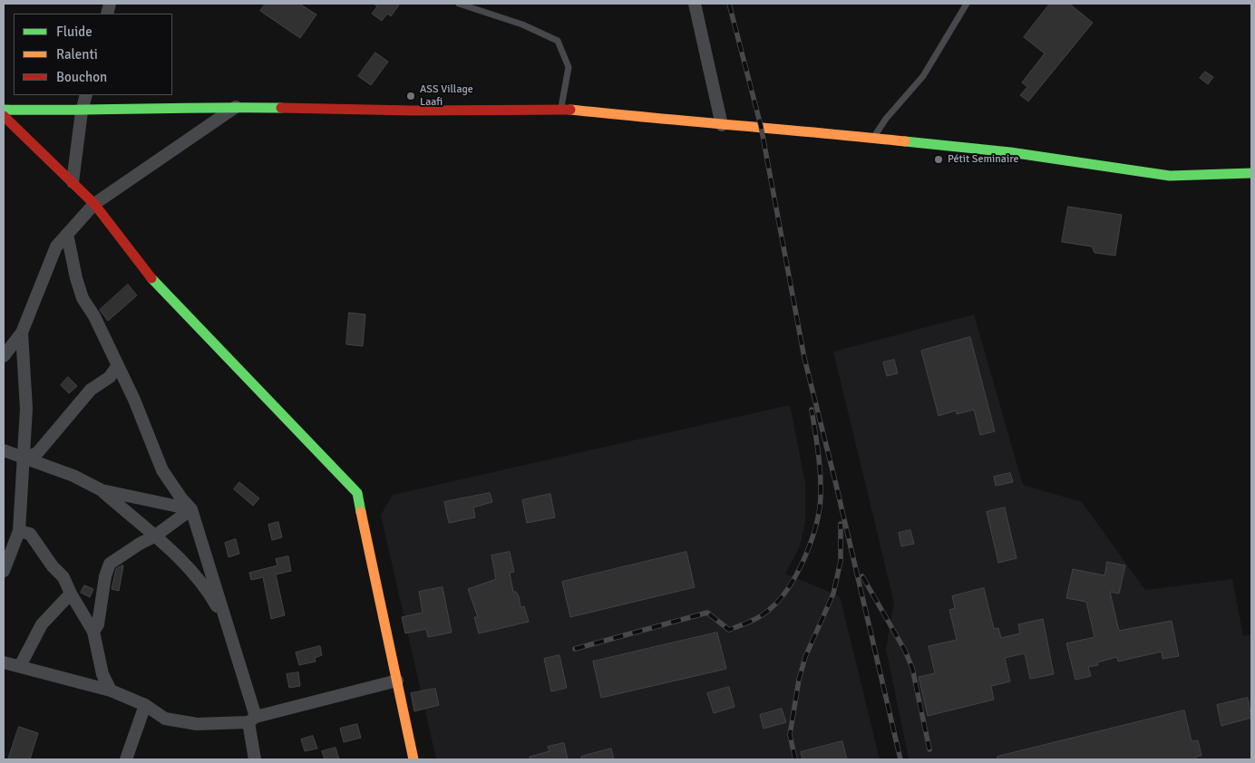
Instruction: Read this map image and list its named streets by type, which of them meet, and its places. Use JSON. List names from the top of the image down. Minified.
{"places":["ASS Village Laafi","Pétit Seminaire"],"legend":["Fluide","Ralenti","Bouchon"]}
